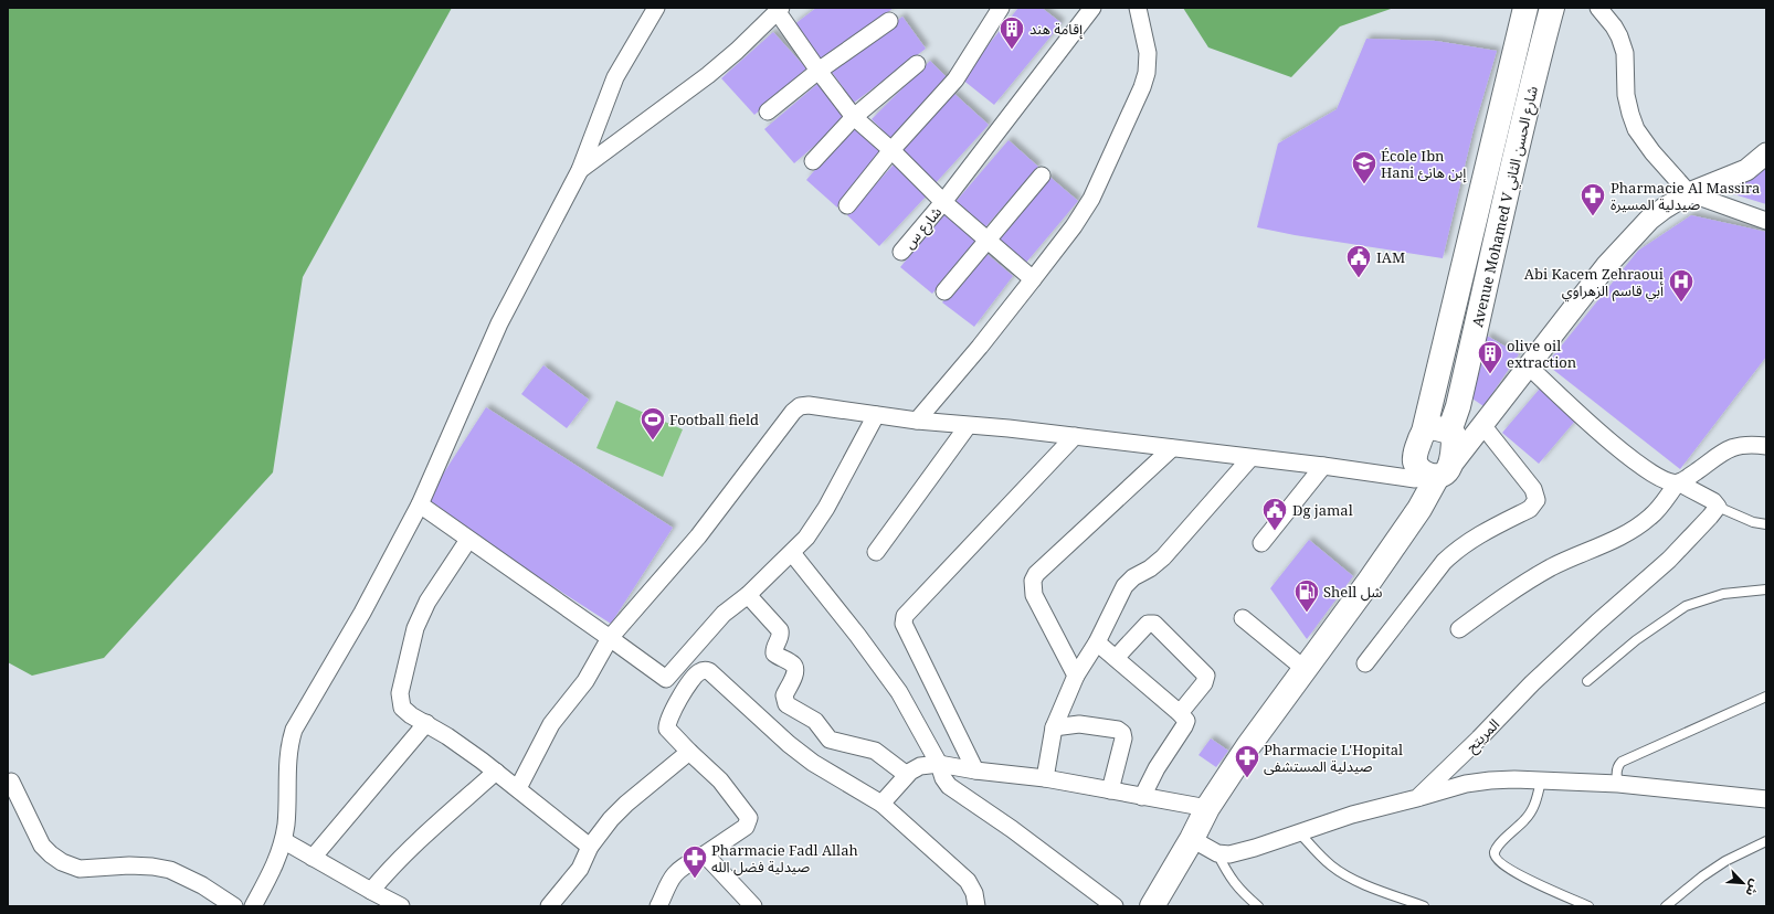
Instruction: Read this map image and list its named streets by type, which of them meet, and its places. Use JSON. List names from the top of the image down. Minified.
{"streets":{"main road":["Avenue Mohamed V شارع الحسن الثاني"],"street":["شارع س","المريتح"]},"places":{"building":["إقامة هند","olive oil extraction"],"school or university":["École Ibn Hani إبن هانئ"],"pharmacy":["Pharmacie Al Massira صيدلية المسيرة","Pharmacie L'Hopital صيدلية المستشفى","Pharmacie Fadl Allah صيدلية فضل الله"],"public building":["IAM","Dg jamal"],"hospital":["Abi Kacem Zehraoui أبي قاسم الزهراوي"],"sports":["Football field"],"fuel station":["Shell شل"]},"north":"bottom right"}
